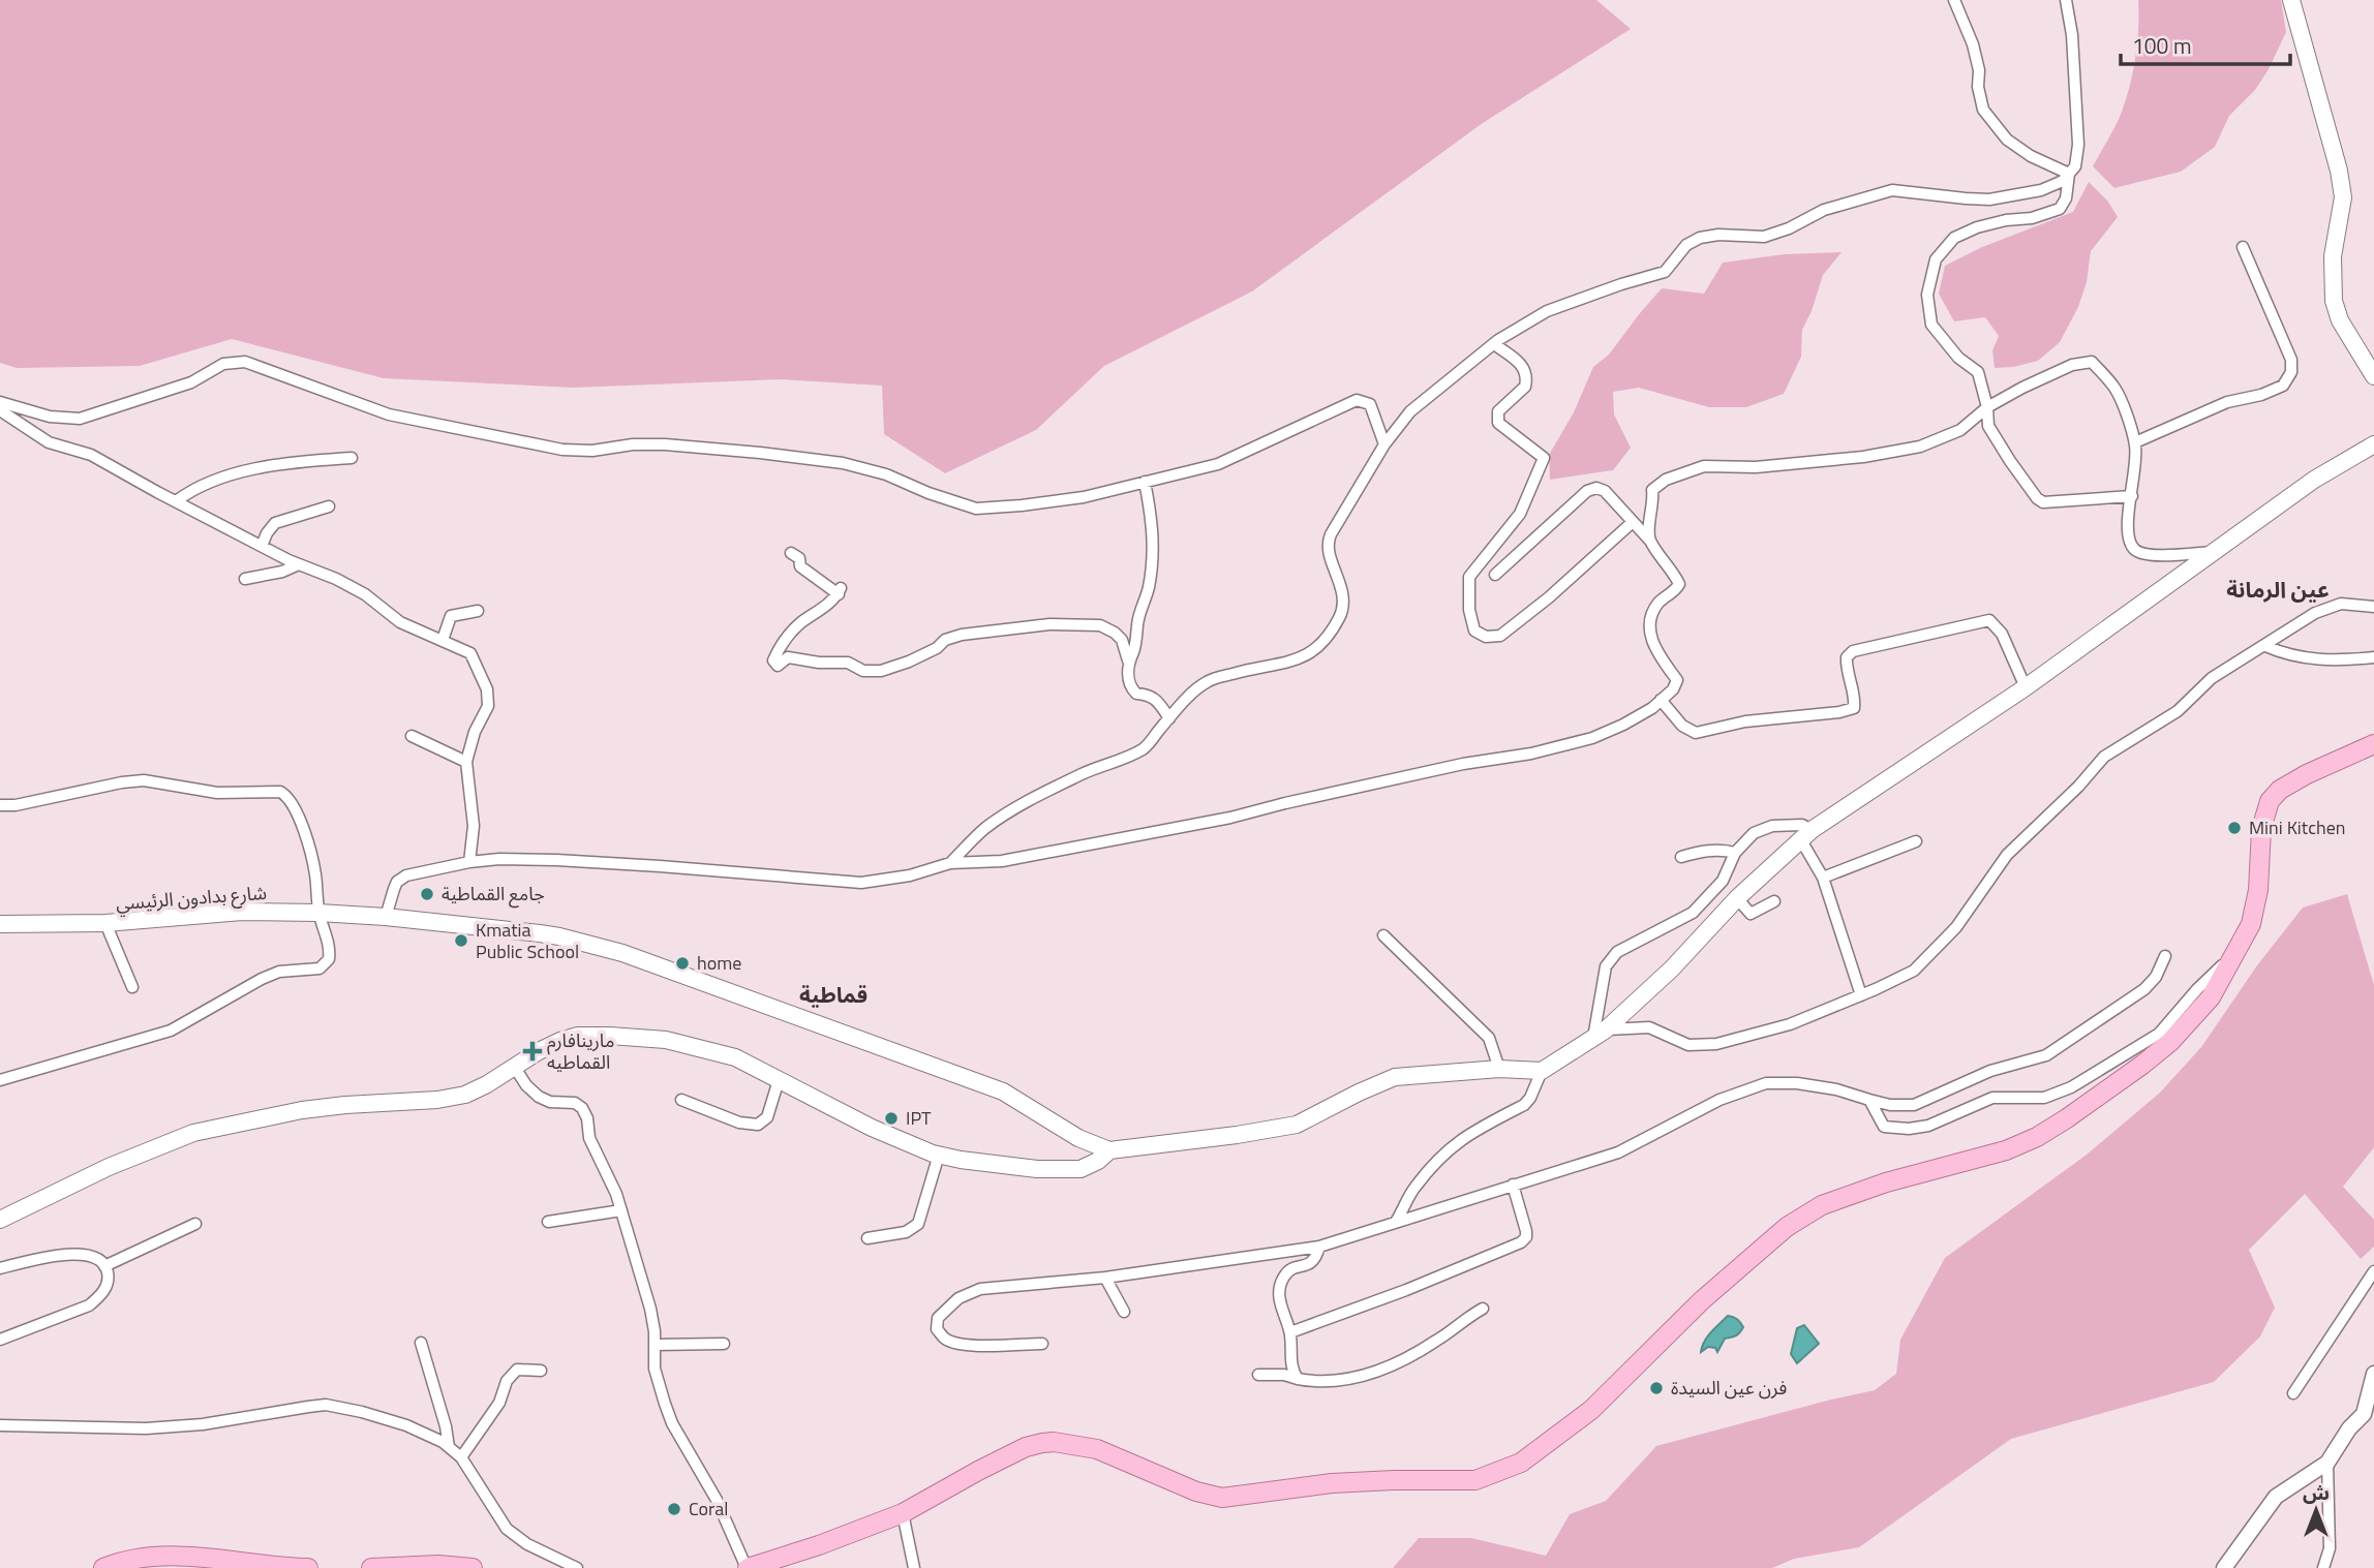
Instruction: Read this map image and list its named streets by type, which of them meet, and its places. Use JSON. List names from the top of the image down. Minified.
{"streets":{"main road":["شارع بدادون الرئيسي"]},"districts":["عين الرمانة","قماطية"],"places":{"other":["Mini Kitchen","جامع القماطية","Kmatia Public School","home","IPT","فرن عين السيدة","Coral"],"health":["مارينافارم القماطيه"]},"scale_bar":"100 m","north":"top"}
